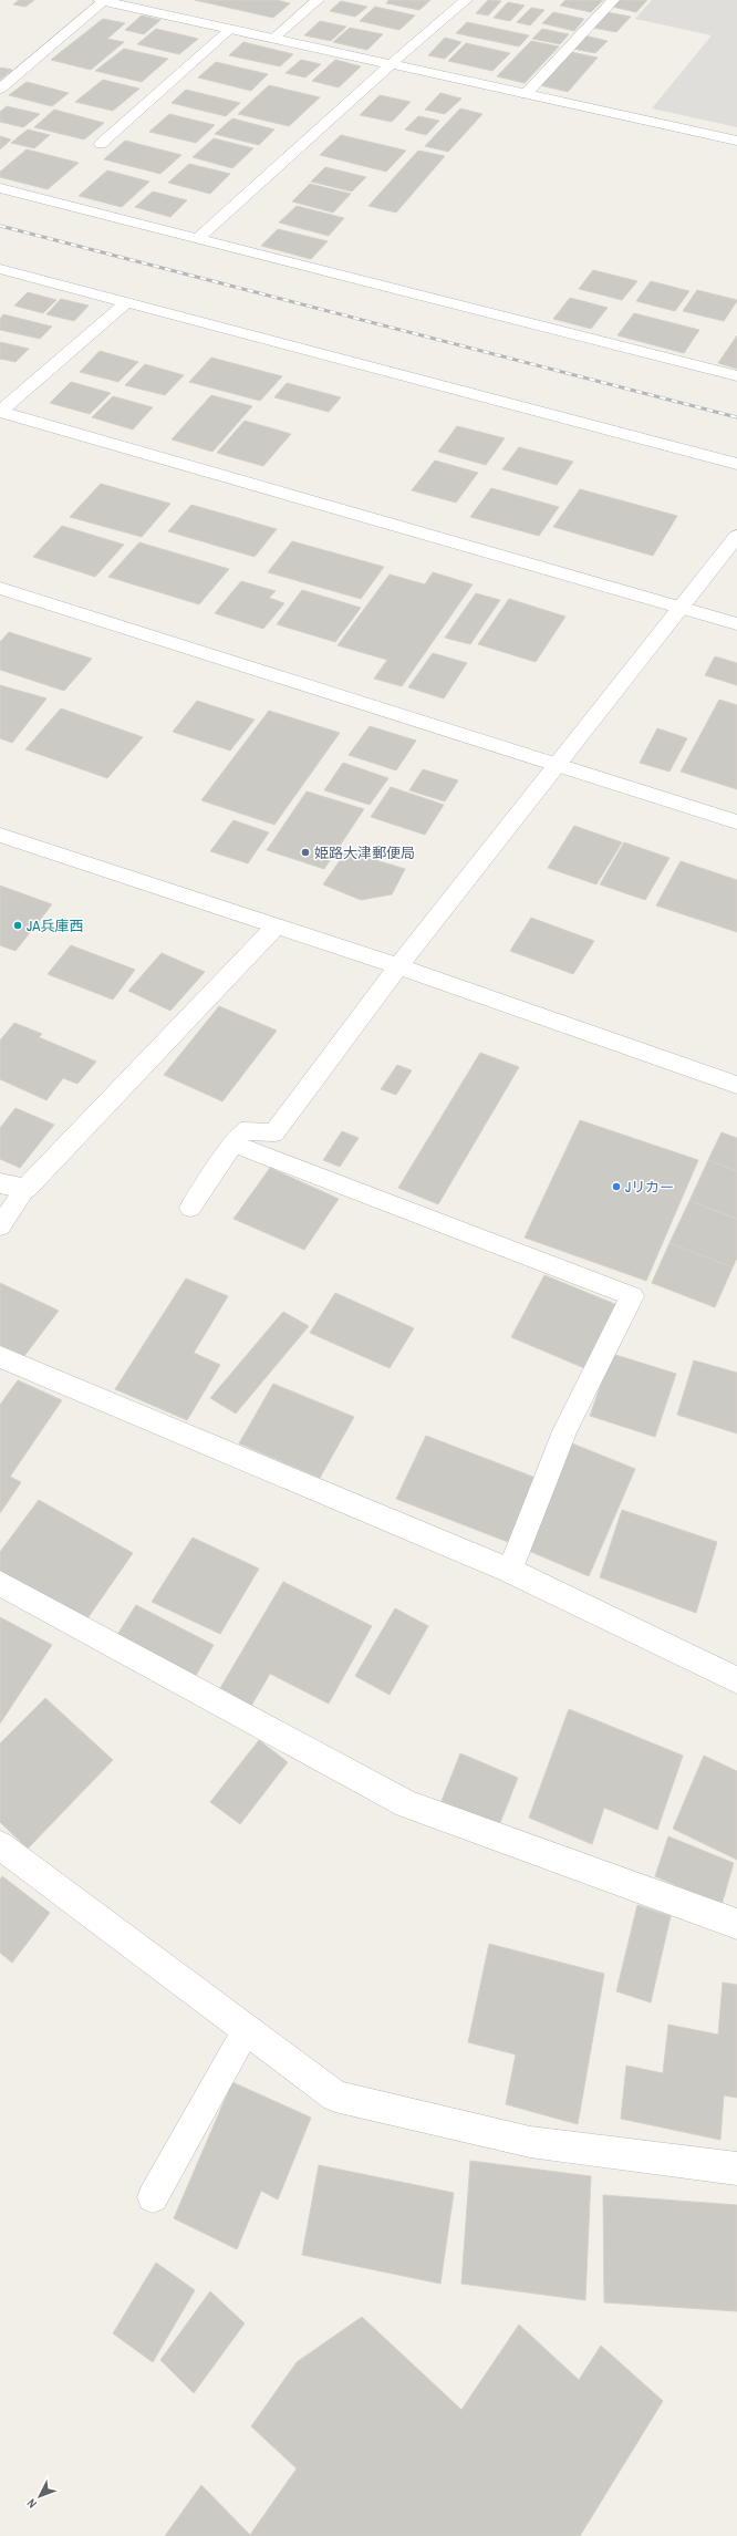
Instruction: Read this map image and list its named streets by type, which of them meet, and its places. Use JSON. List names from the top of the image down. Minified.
{"places":["姫路大津郵便局","JA兵庫西","Jリカー"],"north":"bottom left"}
